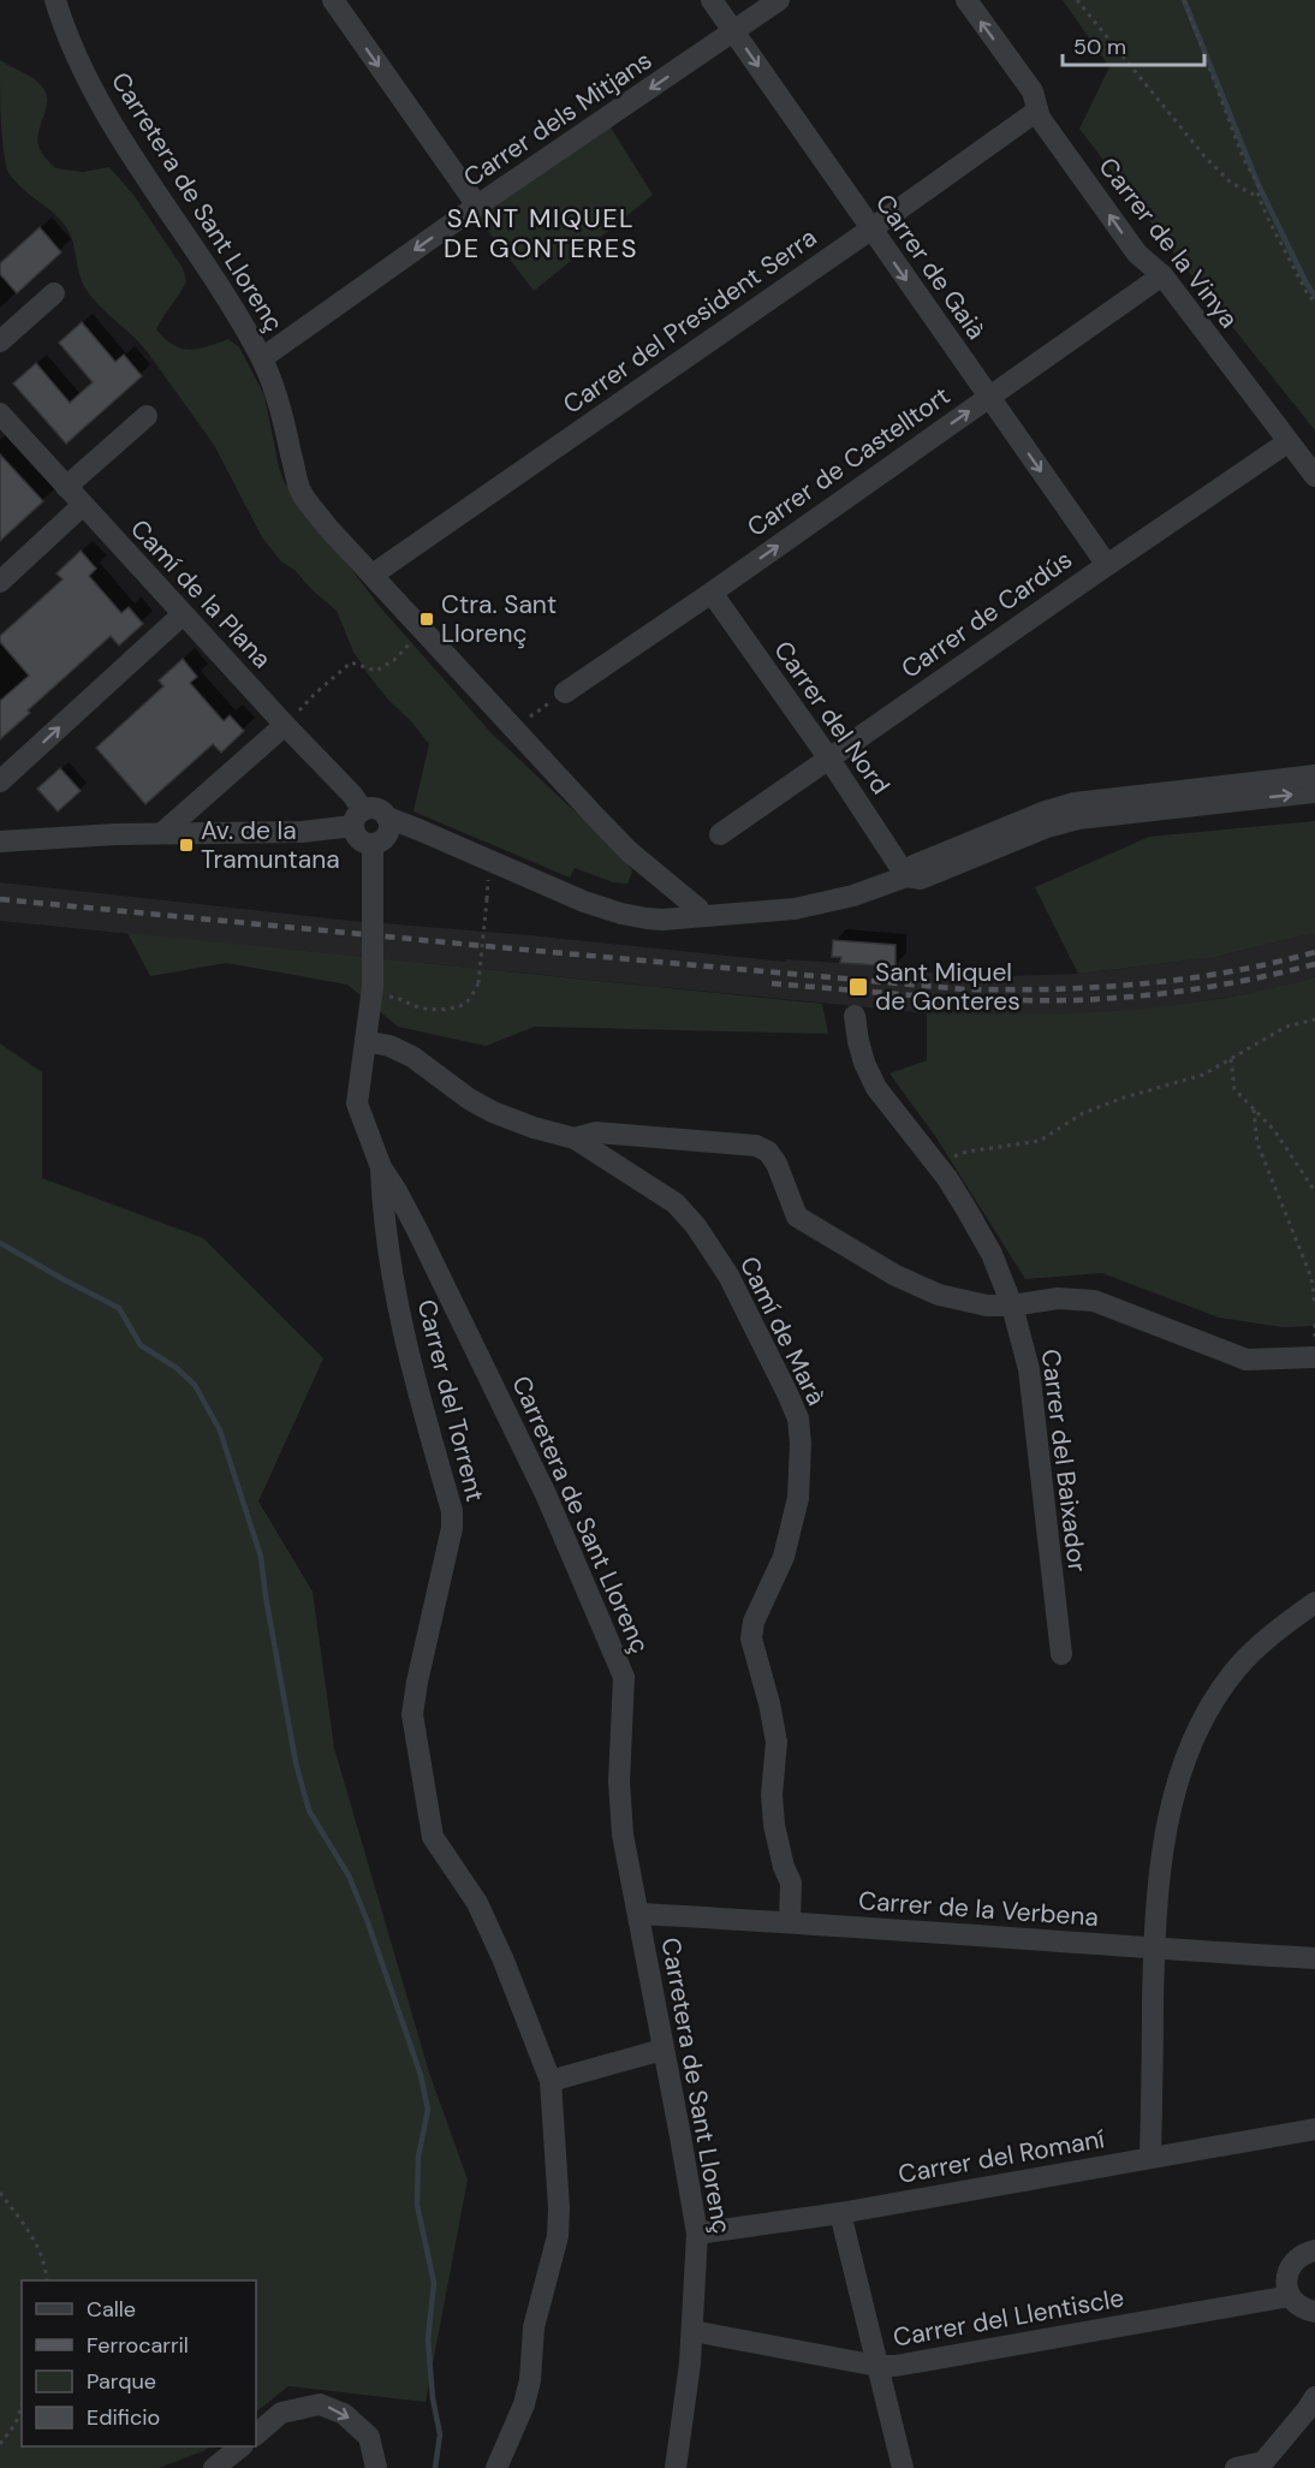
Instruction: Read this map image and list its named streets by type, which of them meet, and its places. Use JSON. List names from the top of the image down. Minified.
{"streets":{"street":["Carrer dels Mitjans","Carretera de Sant Llorenç","Carrer de la Vinya","Carrer de Gaià","Carrer del President Serra","Carrer de Castelltort","Camí de la Plana","Carrer de Cardús","Carrer del Nord","Camí de Marà","Carrer del Torrent","Carrer del Baixador","Carrer de la Verbena","Carrer del Romaní","Carrer del Llentiscle"]},"crossings":[["Carrer dels Mitjans","Carretera de Sant Llorenç"],["Carrer dels Mitjans","Carrer de Gaià"],["Carretera de Sant Llorenç","Carrer del President Serra"],["Carretera de Sant Llorenç","Camí de la Plana"],["Carretera de Sant Llorenç","Camí de Marà"],["Carretera de Sant Llorenç","Carrer del Torrent"],["Carretera de Sant Llorenç","Carrer de la Verbena"],["Carretera de Sant Llorenç","Carrer del Romaní"],["Carretera de Sant Llorenç","Carrer del Llentiscle"],["Carrer de la Vinya","Carrer del President Serra"],["Carrer de la Vinya","Carrer de Castelltort"],["Carrer de la Vinya","Carrer de Cardús"],["Carrer de Gaià","Carrer del President Serra"],["Carrer de Gaià","Carrer de Castelltort"],["Carrer de Gaià","Carrer de Cardús"],["Carrer de Castelltort","Carrer del Nord"],["Carrer de Cardús","Carrer del Nord"],["Camí de Marà","Carrer de la Verbena"]],"one_way":["Carrer dels Mitjans","Carrer de la Vinya","Carrer de Gaià","Carrer de Castelltort"],"districts":["SANT MIQUEL DE GONTERES"],"places":{"transit":["Ctra. Sant Llorenç","Av. de la Tramuntana","Sant Miquel de Gonteres"]},"legend":["Calle","Ferrocarril","Parque","Edificio"],"scale_bar":"50 m"}
